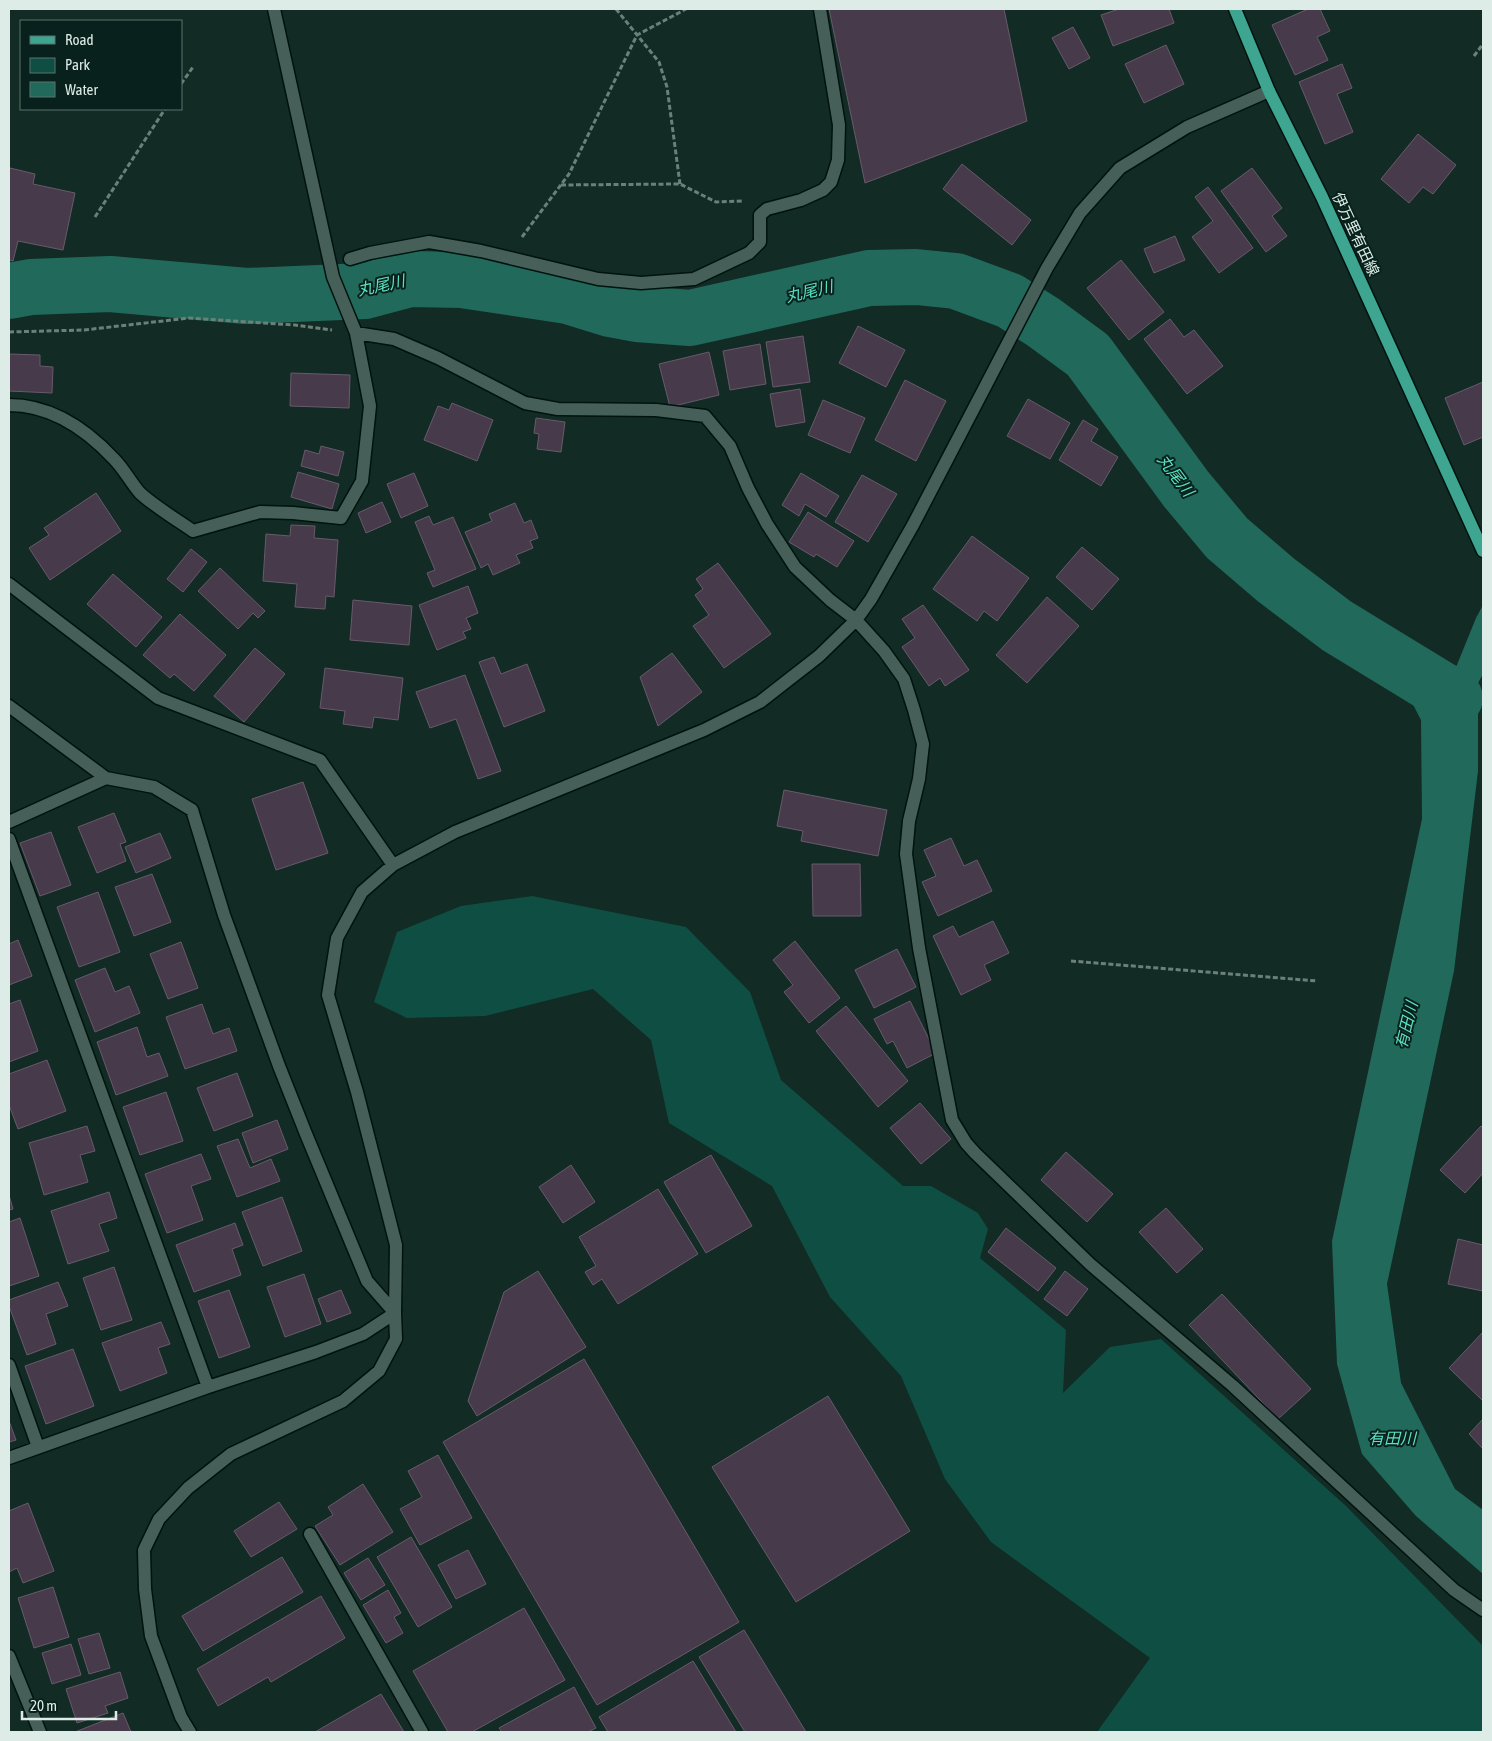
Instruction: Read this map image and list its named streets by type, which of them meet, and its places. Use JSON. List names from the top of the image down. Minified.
{"streets":{"main road":["伊万里有田線"]},"water":["丸尾川","有田川"],"legend":["Road","Park","Water"],"scale_bar":"20 m"}
